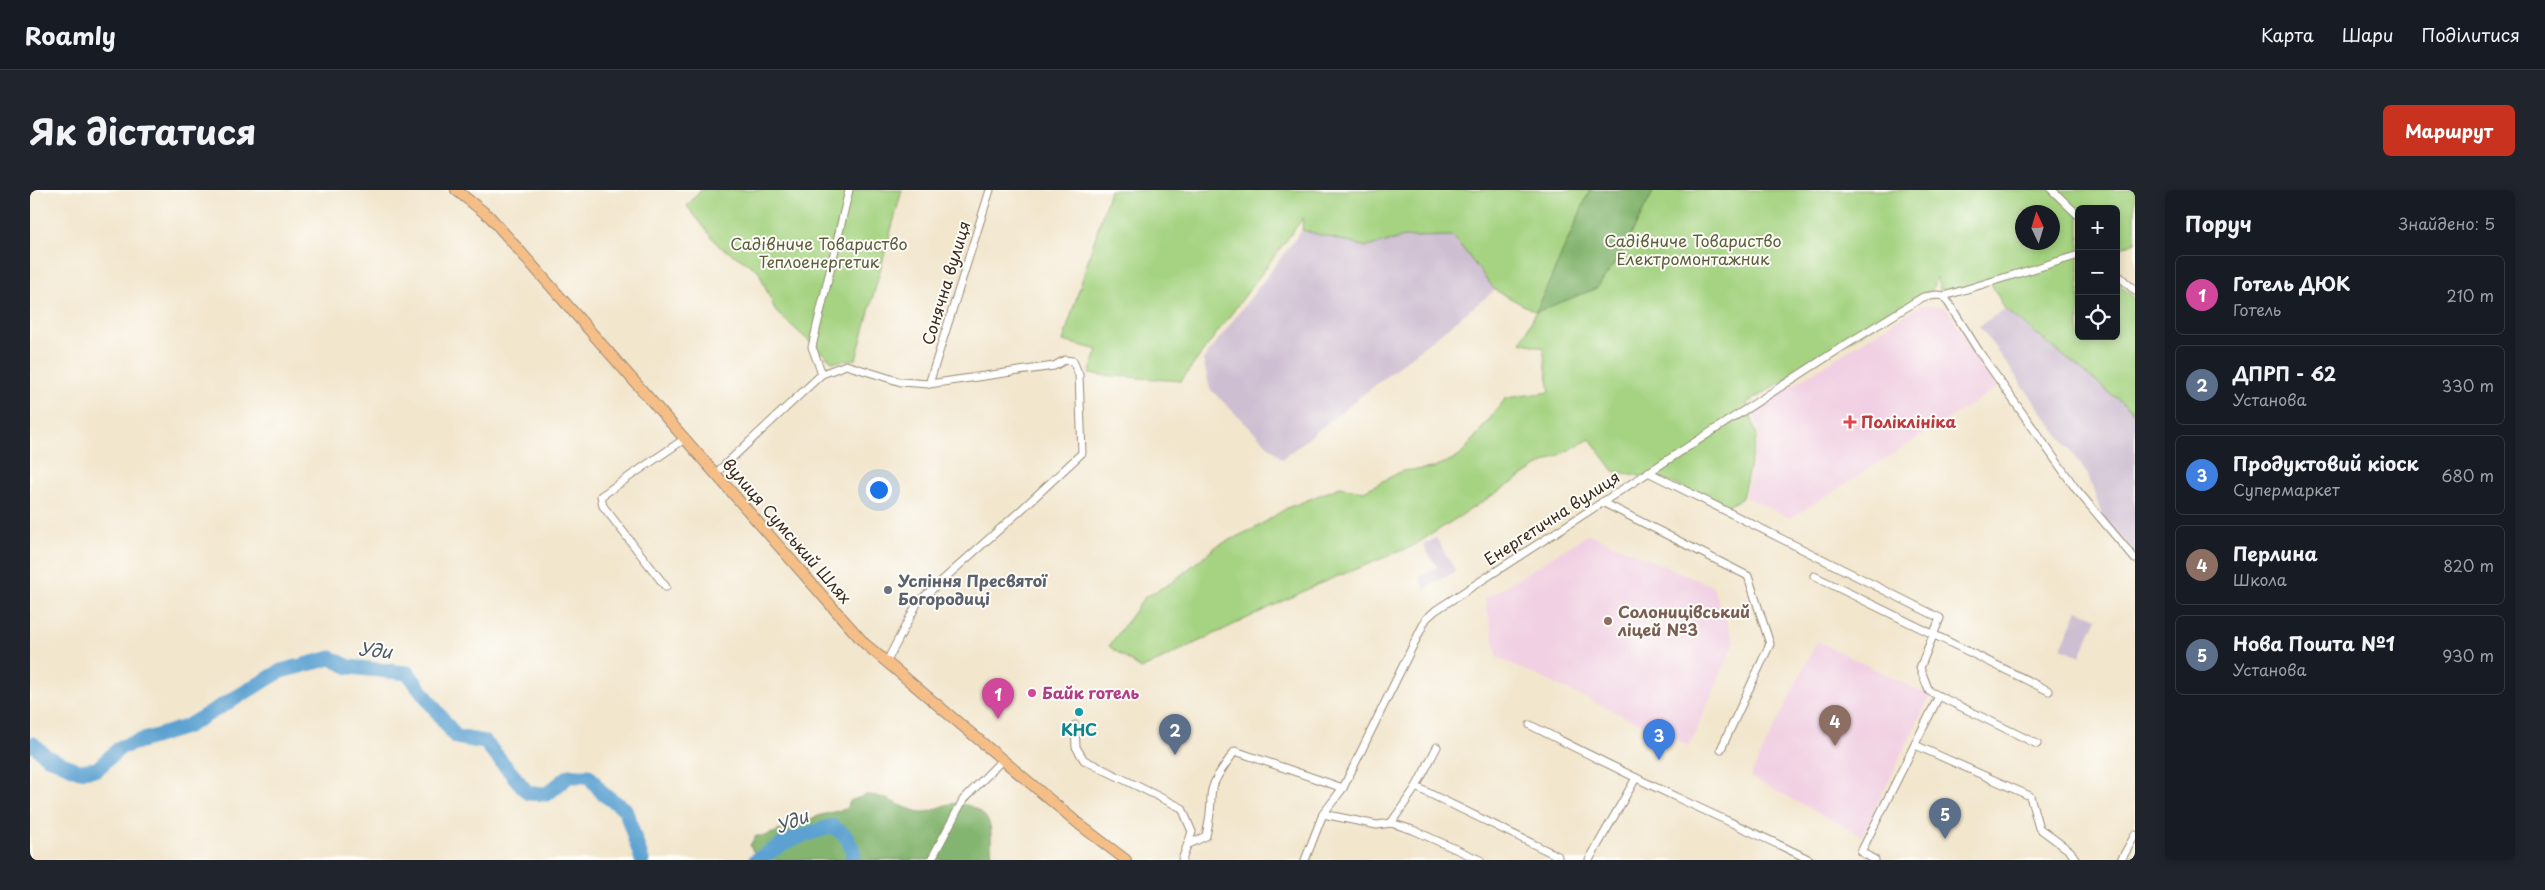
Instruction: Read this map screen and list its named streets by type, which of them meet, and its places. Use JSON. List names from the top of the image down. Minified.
{"streets":{"main road":["вулиця Сумський Шлях"],"street":["Сонячна вулиця","Енергетична вулиця"]},"water":["Уди"],"parks":["Садівниче Товариство Електромонтажник","Садівниче Товариство Теплоенергетик"],"places":{"health":["Поліклініка"],"other":["Успіння Пресвятої Богородиці","Солоницівський ліцей №3","Байк готель","КНС"]},"north":"top","page":{"header":"Roamly","nav":["Карта","Шари","Поділитися"],"title":"Як дістатися","buttons":"Маршрут","heading":["Поруч","Знайдено: 5"],"map_buttons":["+","−"],"list":[{"mark":"1","name":"Готель ДЮК","note":"Готель","value":"210 m"},{"mark":"2","name":"ДПРП - 62","note":"Установа","value":"330 m"},{"mark":"3","name":"Продуктовий кіоск","note":"Супермаркет","value":"680 m"},{"mark":"4","name":"Перлина","note":"Школа","value":"820 m"},{"mark":"5","name":"Нова Пошта №1","note":"Установа","value":"930 m"}],"pins":["1","4","2","3","5"]}}
